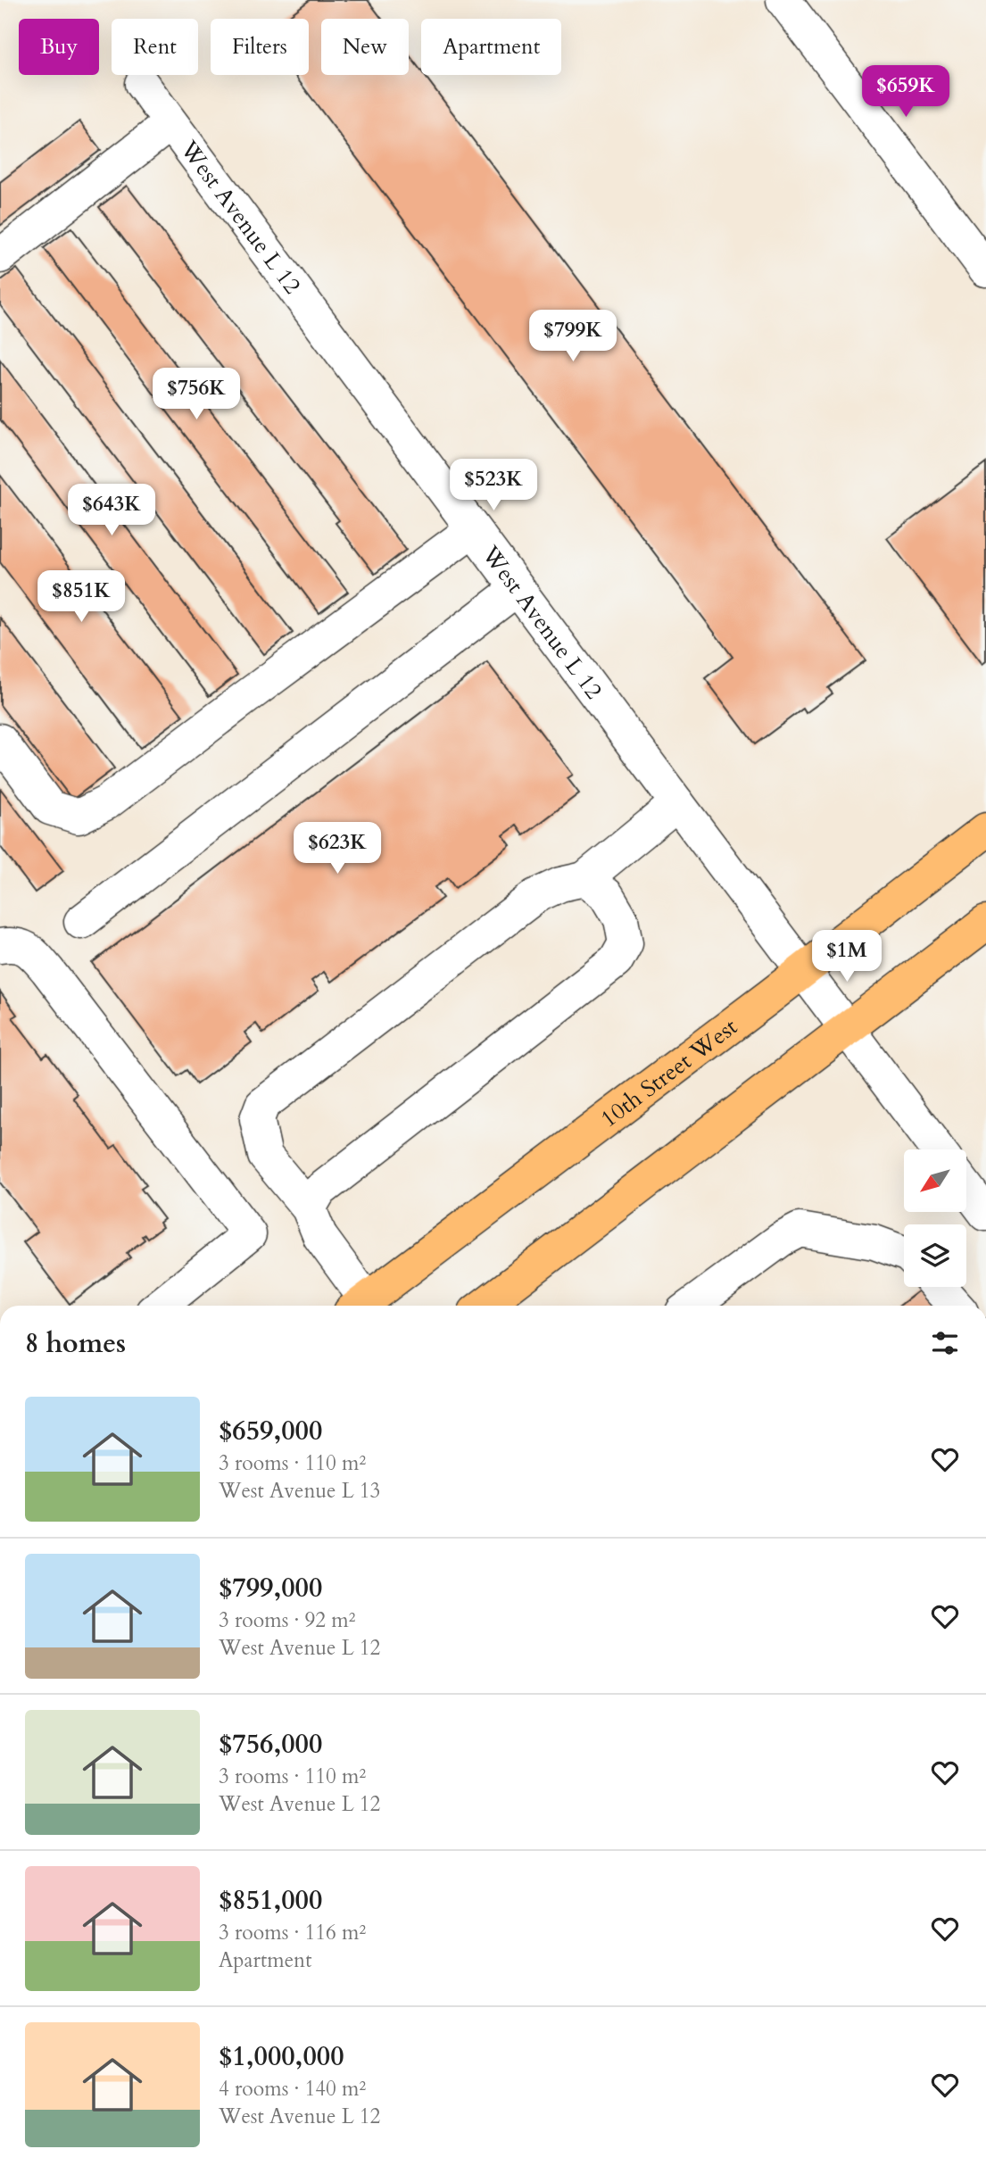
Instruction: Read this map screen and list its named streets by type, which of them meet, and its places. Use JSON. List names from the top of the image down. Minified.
{"streets":{"main road":["10th Street West"],"street":["West Avenue L 12"]},"crossings":[["West Avenue L 12","10th Street West"]],"north":"bottom left","page":{"chip":["Buy","Rent","Filters","New","Apartment"],"price":["$659K","$799K","$756K","$523K","$643K","$851K","$623K","$1M"],"heading":"8 homes","list":[{"name":"$659,000","note":"3 rooms · 110 m² · West Avenue L 13"},{"name":"$799,000","note":"3 rooms · 92 m² · West Avenue L 12"},{"name":"$756,000","note":"3 rooms · 110 m² · West Avenue L 12"},{"name":"$851,000","note":"3 rooms · 116 m² · Apartment"},{"name":"$1,000,000","note":"4 rooms · 140 m² · West Avenue L 12"}]}}
